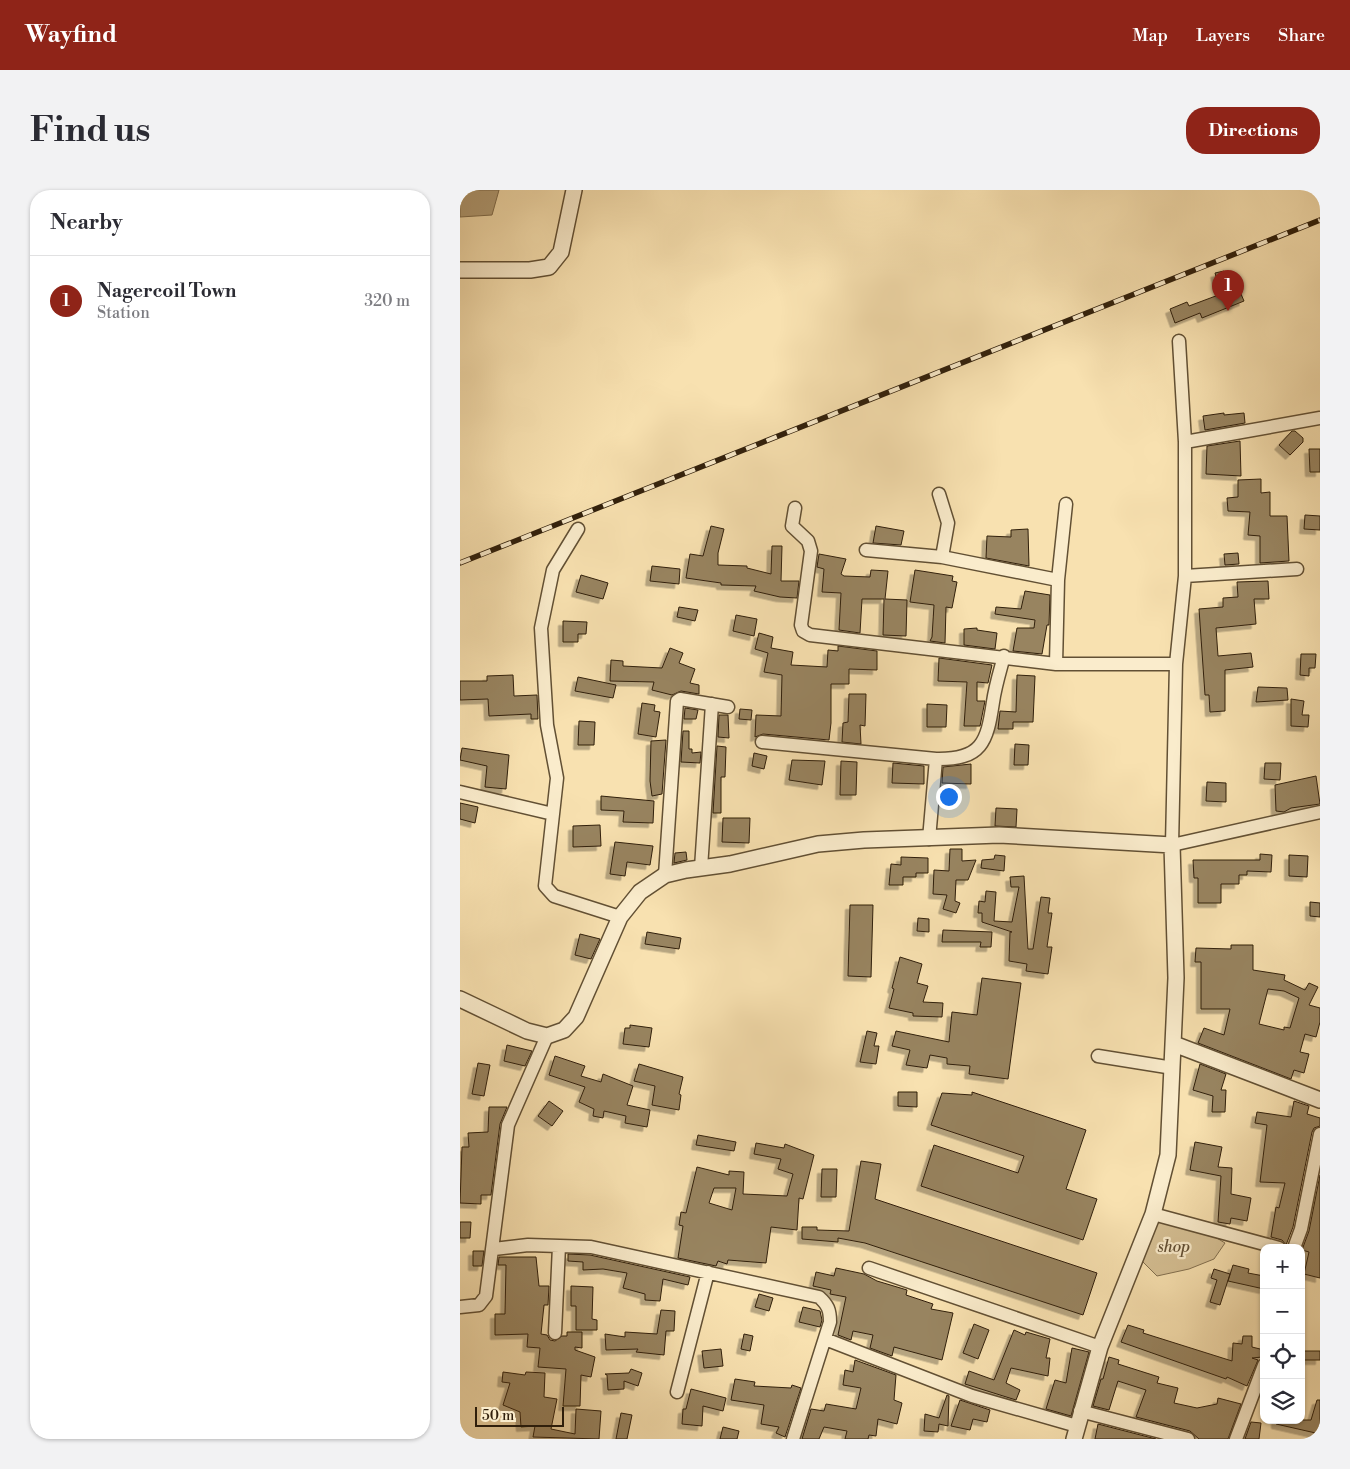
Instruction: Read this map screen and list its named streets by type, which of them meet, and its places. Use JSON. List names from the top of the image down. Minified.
{"parks":["shop"],"scale_bar":"50 m","page":{"header":"Wayfind","nav":["Map","Layers","Share"],"buttons":"Directions","title":"Find us","heading":"Nearby","list":[{"mark":"1","name":"Nagercoil Town","note":"Station","value":"320 m"}],"pins":"1","map_buttons":["+","−"],"scale":"50 m"}}
